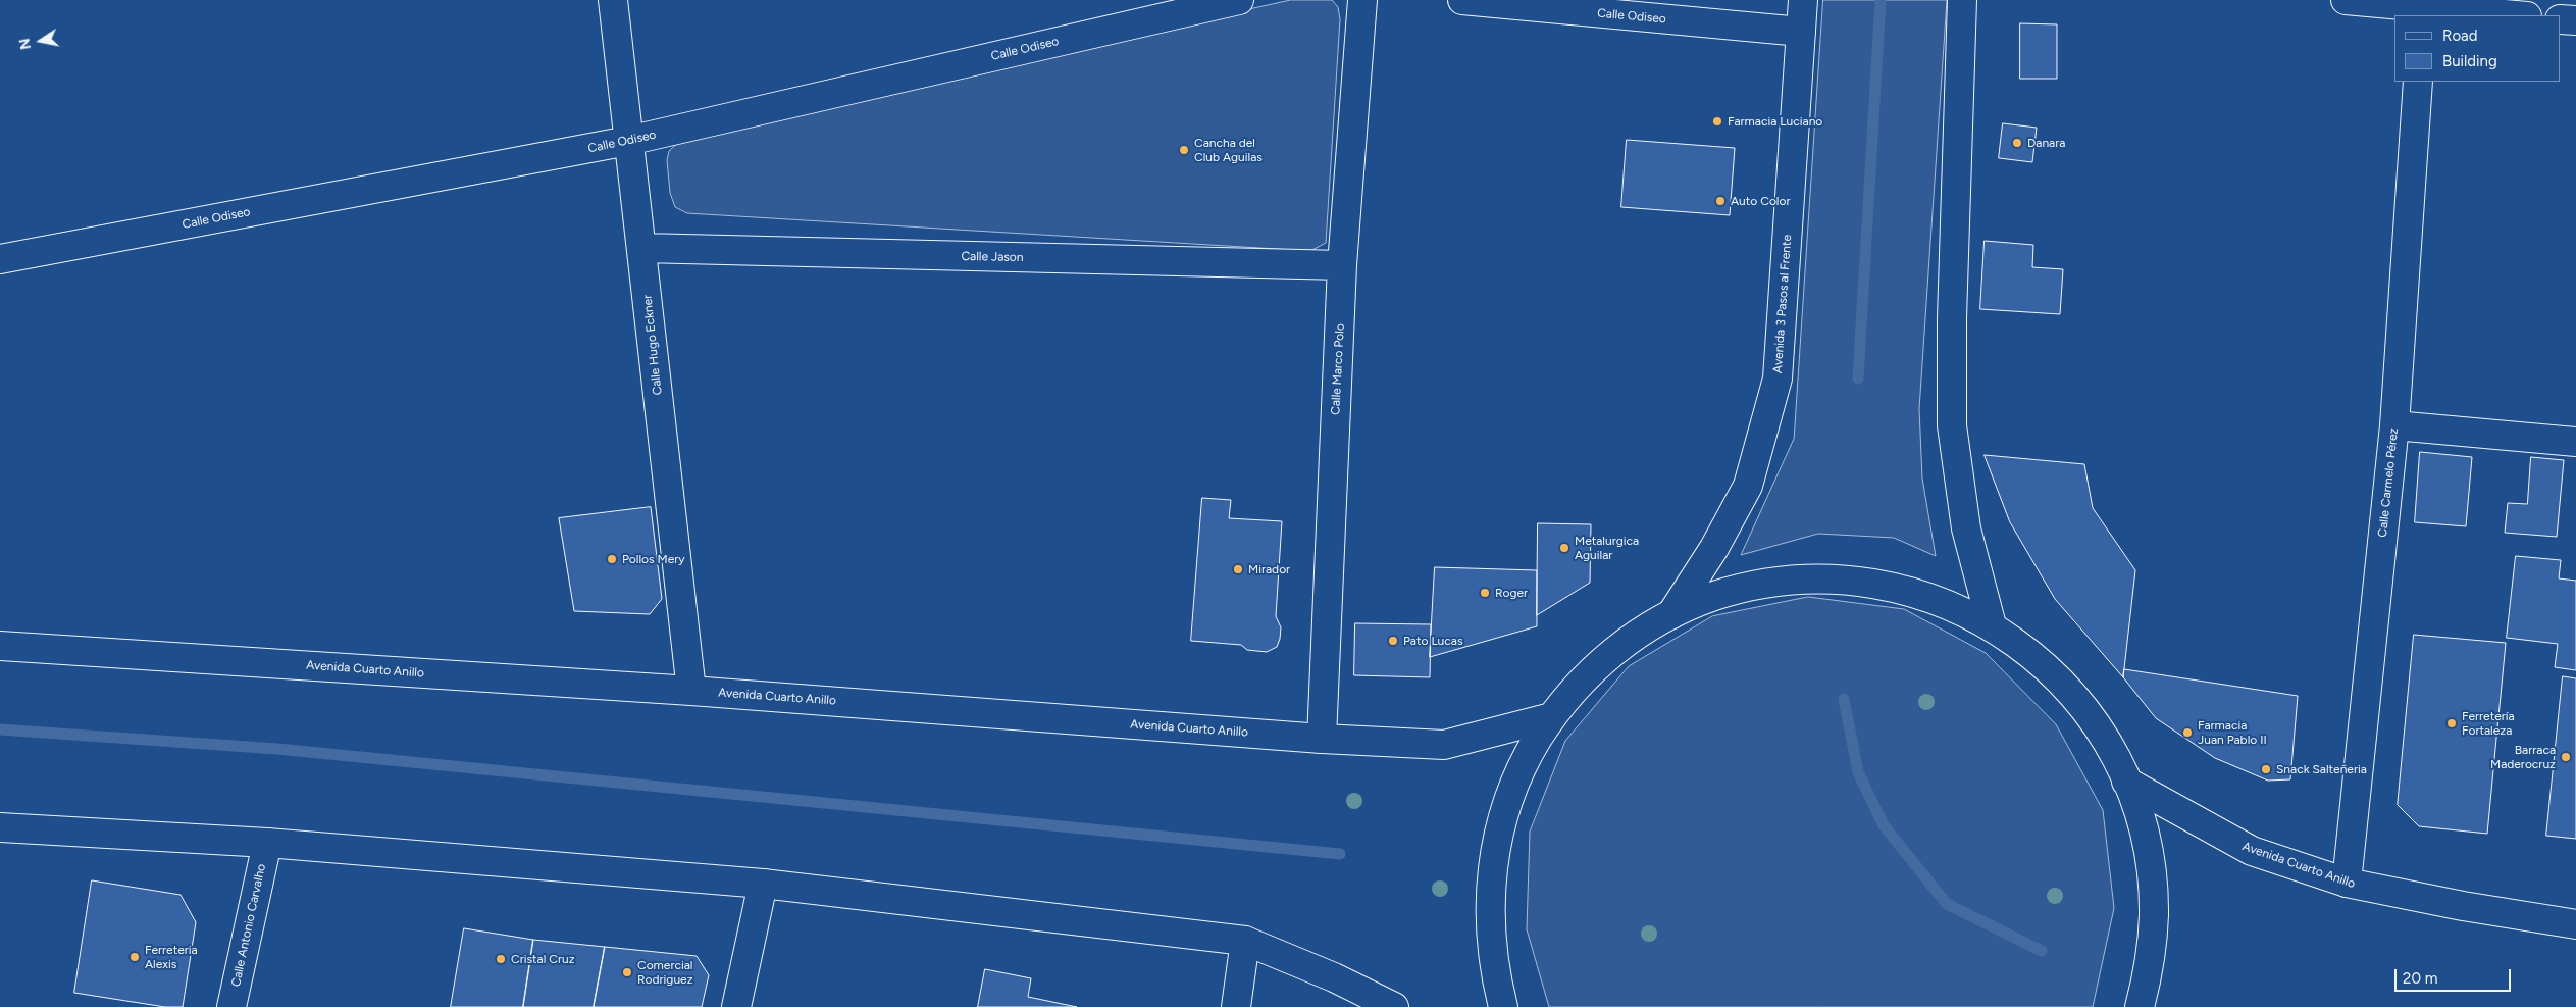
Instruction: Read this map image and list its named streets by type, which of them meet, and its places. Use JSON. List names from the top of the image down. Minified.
{"streets":{"main road":["Calle Odiseo","Calle Jason","Avenida 3 Pasos al Frente","Calle Hugo Eckner","Calle Marco Polo","Calle Carmelo Pérez","Avenida Cuarto Anillo","Calle Antonio Carvalho"]},"crossings":[["Calle Odiseo","Avenida 3 Pasos al Frente"],["Calle Odiseo","Calle Hugo Eckner"],["Calle Jason","Calle Hugo Eckner"],["Calle Jason","Calle Marco Polo"],["Calle Hugo Eckner","Avenida Cuarto Anillo"],["Calle Marco Polo","Avenida Cuarto Anillo"],["Calle Carmelo Pérez","Avenida Cuarto Anillo"]],"places":["Farmacia Luciano","Danara","Cancha del Club Aguilas","Auto Color","Metalurgica Aguilar","Pollos Mery","Mirador","Roger","Pato Lucas","Ferretería Fortaleza","Farmacia Juan Pablo II","Barraca Maderocruz","Snack Salteñeria","Ferreteria Alexis","Cristal Cruz","Comercial Rodriguez"],"legend":["Road","Building"],"scale_bar":"20 m","north":"left"}
